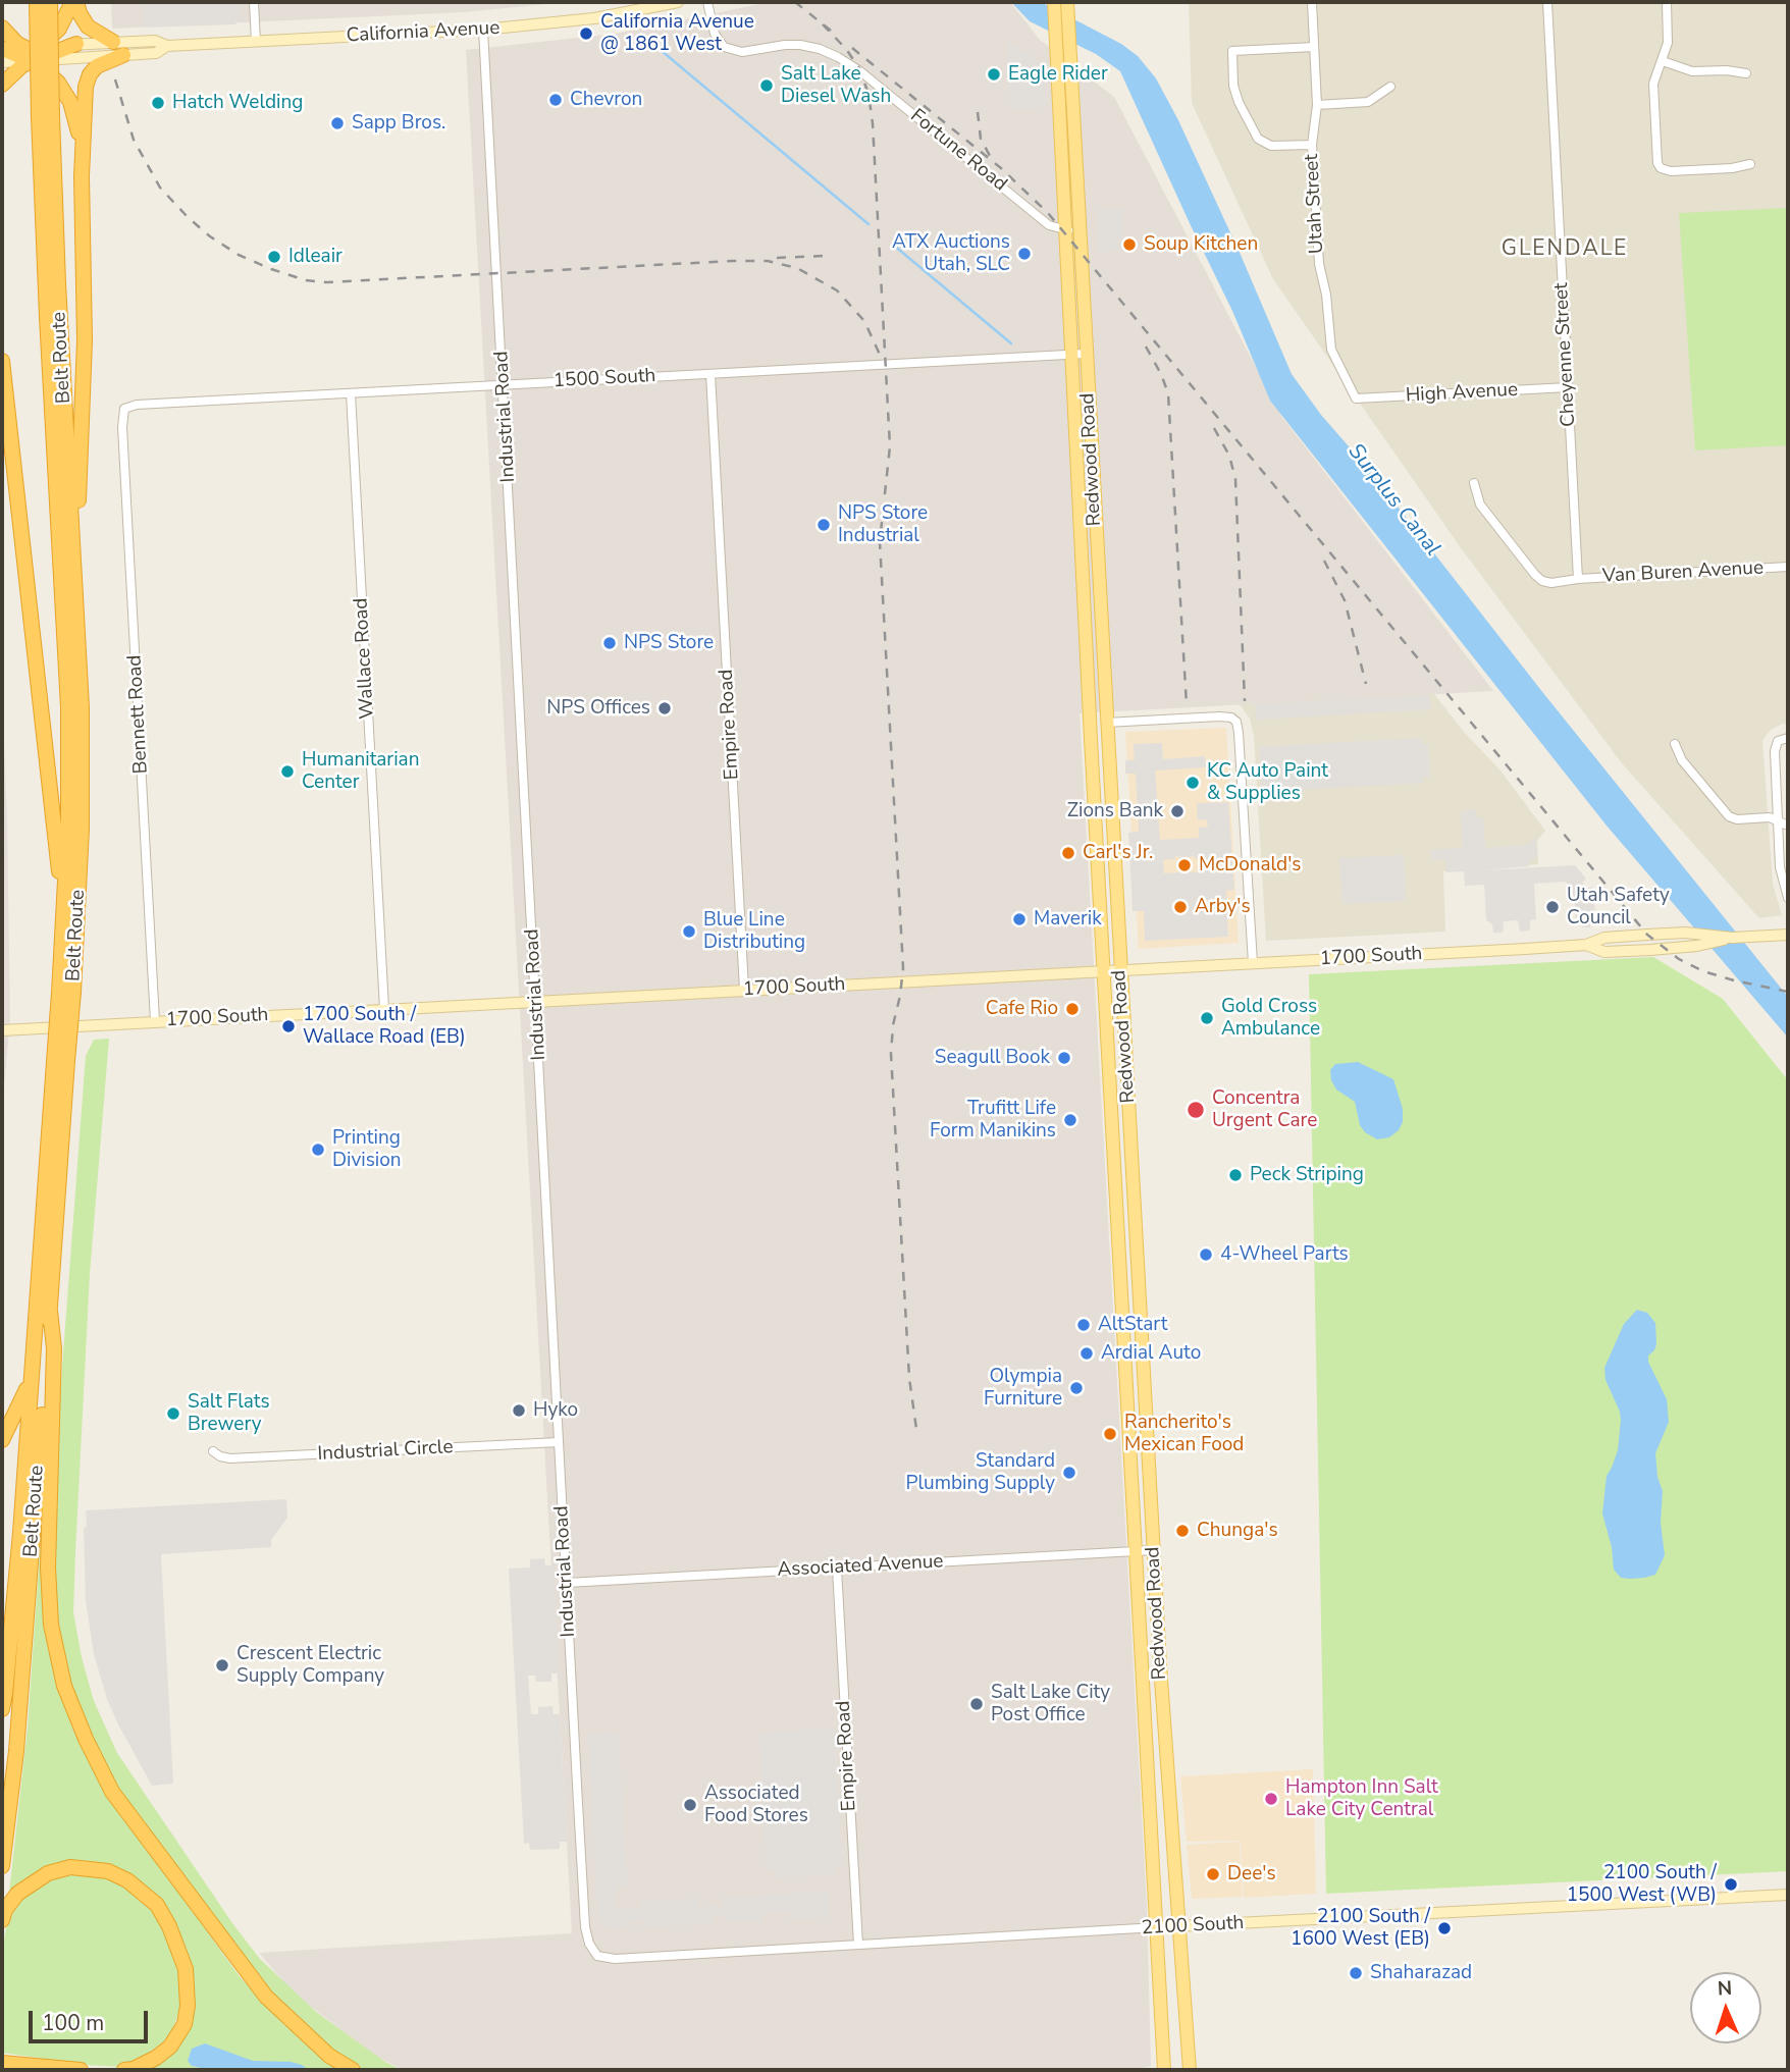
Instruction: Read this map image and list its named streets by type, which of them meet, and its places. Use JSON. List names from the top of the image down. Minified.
{"streets":{"highway":["Belt Route"],"main road":["Redwood Road"],"street":["California Avenue","Fortune Road","Utah Street","Cheyenne Street","1500 South","High Avenue","Industrial Road","Van Buren Avenue","Wallace Road","Bennett Road","Empire Road","1700 South","Industrial Circle","Associated Avenue","2100 South"]},"crossings":[["California Avenue","Industrial Road"],["Fortune Road","Redwood Road"],["Utah Street","High Avenue"],["Cheyenne Street","High Avenue"],["Cheyenne Street","Van Buren Avenue"],["1500 South","Industrial Road"],["1500 South","Redwood Road"],["1500 South","Wallace Road"],["1500 South","Bennett Road"],["1500 South","Empire Road"],["Industrial Road","1700 South"],["Industrial Road","Industrial Circle"],["Industrial Road","Associated Avenue"],["Industrial Road","2100 South"],["Redwood Road","1700 South"],["Redwood Road","Associated Avenue"],["Redwood Road","2100 South"],["Wallace Road","1700 South"],["Bennett Road","1700 South"],["Empire Road","1700 South"],["Empire Road","Associated Avenue"],["Empire Road","2100 South"]],"districts":["GLENDALE"],"water":["Surplus Canal"],"places":["California Avenue @ 1861 West","Eagle Rider","Salt Lake Diesel Wash","Chevron","Hatch Welding","Sapp Bros.","Soup Kitchen","ATX Auctions Utah, SLC","Idleair","NPS Store Industrial","NPS Store","NPS Offices","Humanitarian Center","KC Auto Paint & Supplies","Zions Bank","Carl's Jr.","McDonald's","Arby's","Utah Safety Council","Maverik","Blue Line Distributing","Cafe Rio","Gold Cross Ambulance","1700 South / Wallace Road (EB)","Seagull Book","Concentra Urgent Care","Trufitt Life Form Manikins","Printing Division","Peck Striping","4-Wheel Parts","AltStart","Ardial Auto","Olympia Furniture","Hyko","Salt Flats Brewery","Rancherito's Mexican Food","Standard Plumbing Supply","Chunga's","Crescent Electric Supply Company","Salt Lake City Post Office","Hampton Inn Salt Lake City Central","Associated Food Stores","Dee's","2100 South / 1500 West (WB)","2100 South / 1600 West (EB)","Shaharazad"],"scale_bar":"100 m","north":"top"}
